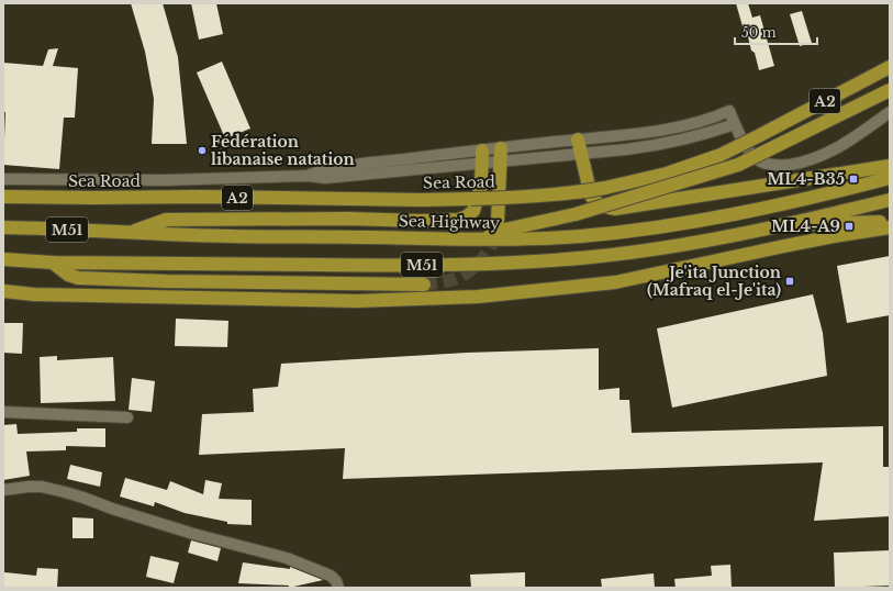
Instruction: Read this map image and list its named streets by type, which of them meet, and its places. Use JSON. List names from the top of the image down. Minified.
{"streets":{"highway":["A2","Sea Road","Sea Highway","M51"]},"places":{"other":["Fédération libanaise natation"],"transit":["ML4-B35","ML4-A9","Je'ita Junction (Mafraq el-Je'ita)"]},"scale_bar":"50 m"}
